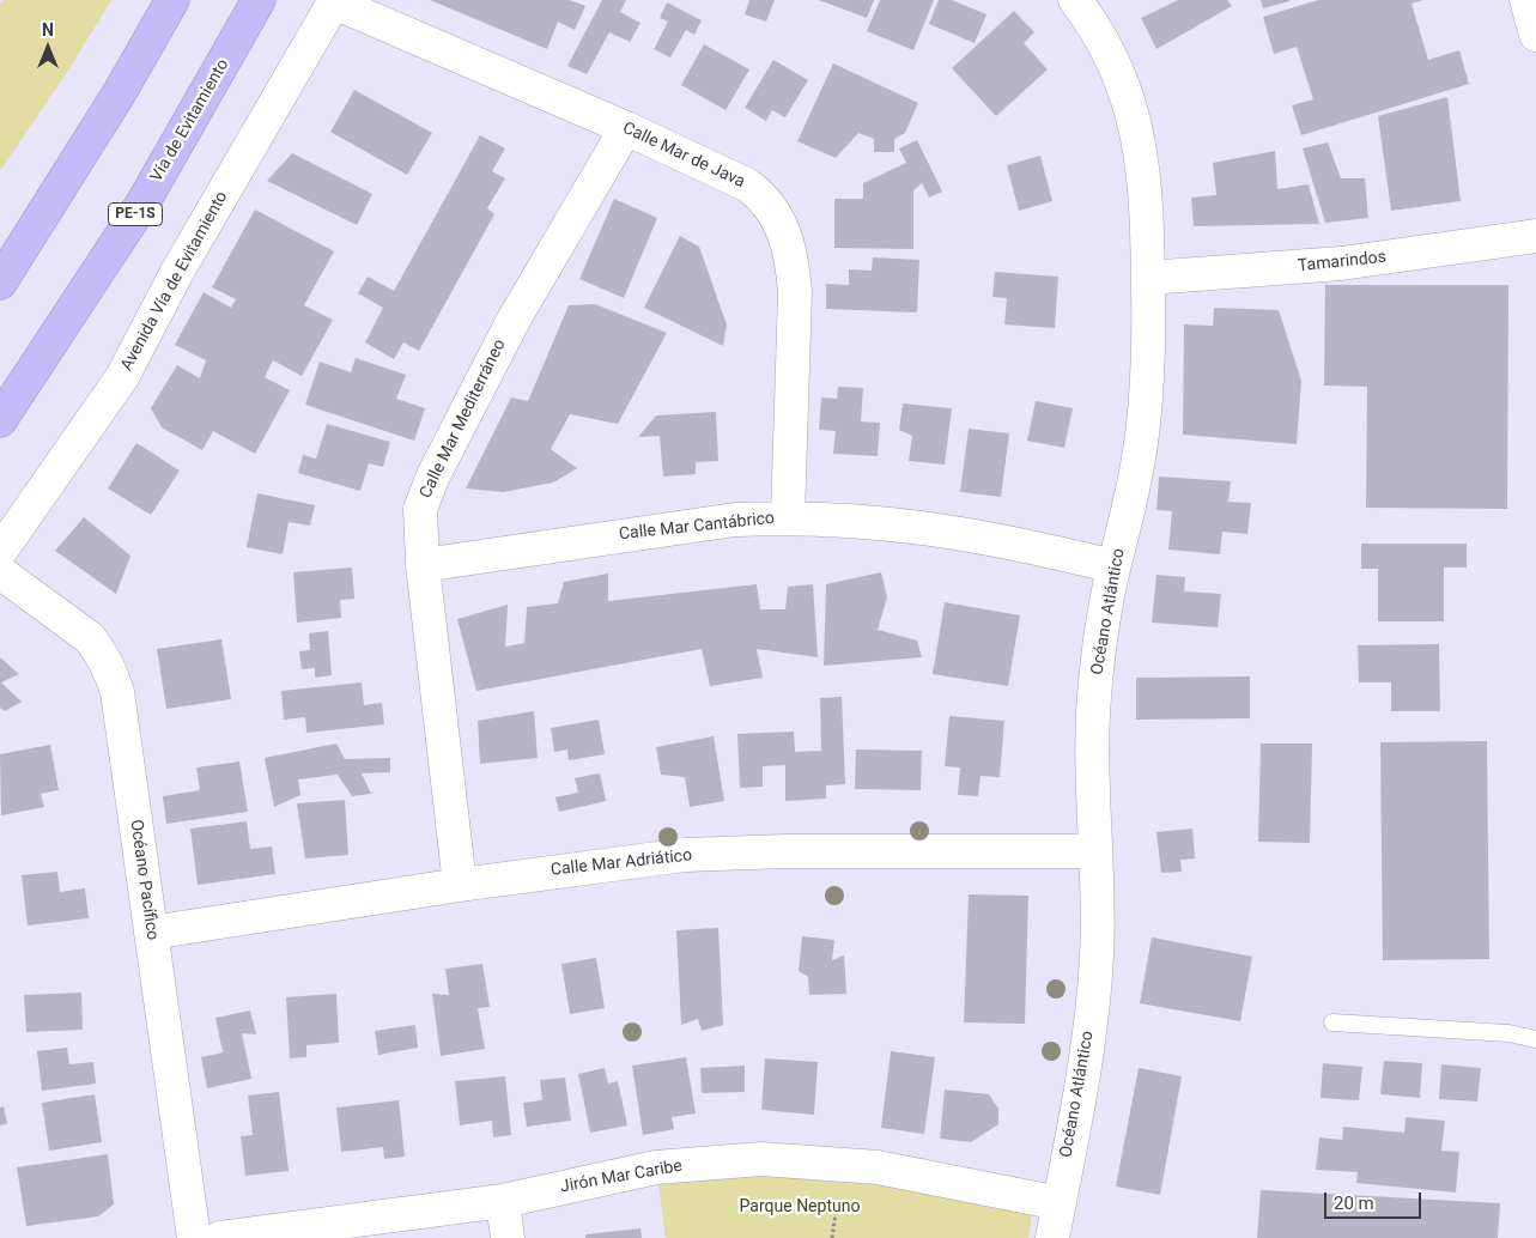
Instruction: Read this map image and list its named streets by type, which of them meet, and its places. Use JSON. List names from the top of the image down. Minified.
{"streets":{"highway":["Vía de Evitamiento","PE-1S"],"street":["Calle Mar de Java","Tamarindos","Avenida Vía de Evitamiento","Calle Mar Mediterráneo","Calle Mar Cantábrico","Océano Atlántico","Calle Mar Adriático","Océano Pacífico","Jirón Mar Caribe"]},"crossings":[["Calle Mar de Java","Avenida Vía de Evitamiento"],["Calle Mar de Java","Calle Mar Mediterráneo"],["Calle Mar de Java","Calle Mar Cantábrico"],["Tamarindos","Océano Atlántico"],["Calle Mar Mediterráneo","Calle Mar Cantábrico"],["Calle Mar Mediterráneo","Calle Mar Adriático"],["Calle Mar Cantábrico","Océano Atlántico"],["Océano Atlántico","Calle Mar Adriático"],["Océano Atlántico","Jirón Mar Caribe"],["Calle Mar Adriático","Océano Pacífico"]],"parks":["Parque Neptuno"],"scale_bar":"20 m","north":"top"}
